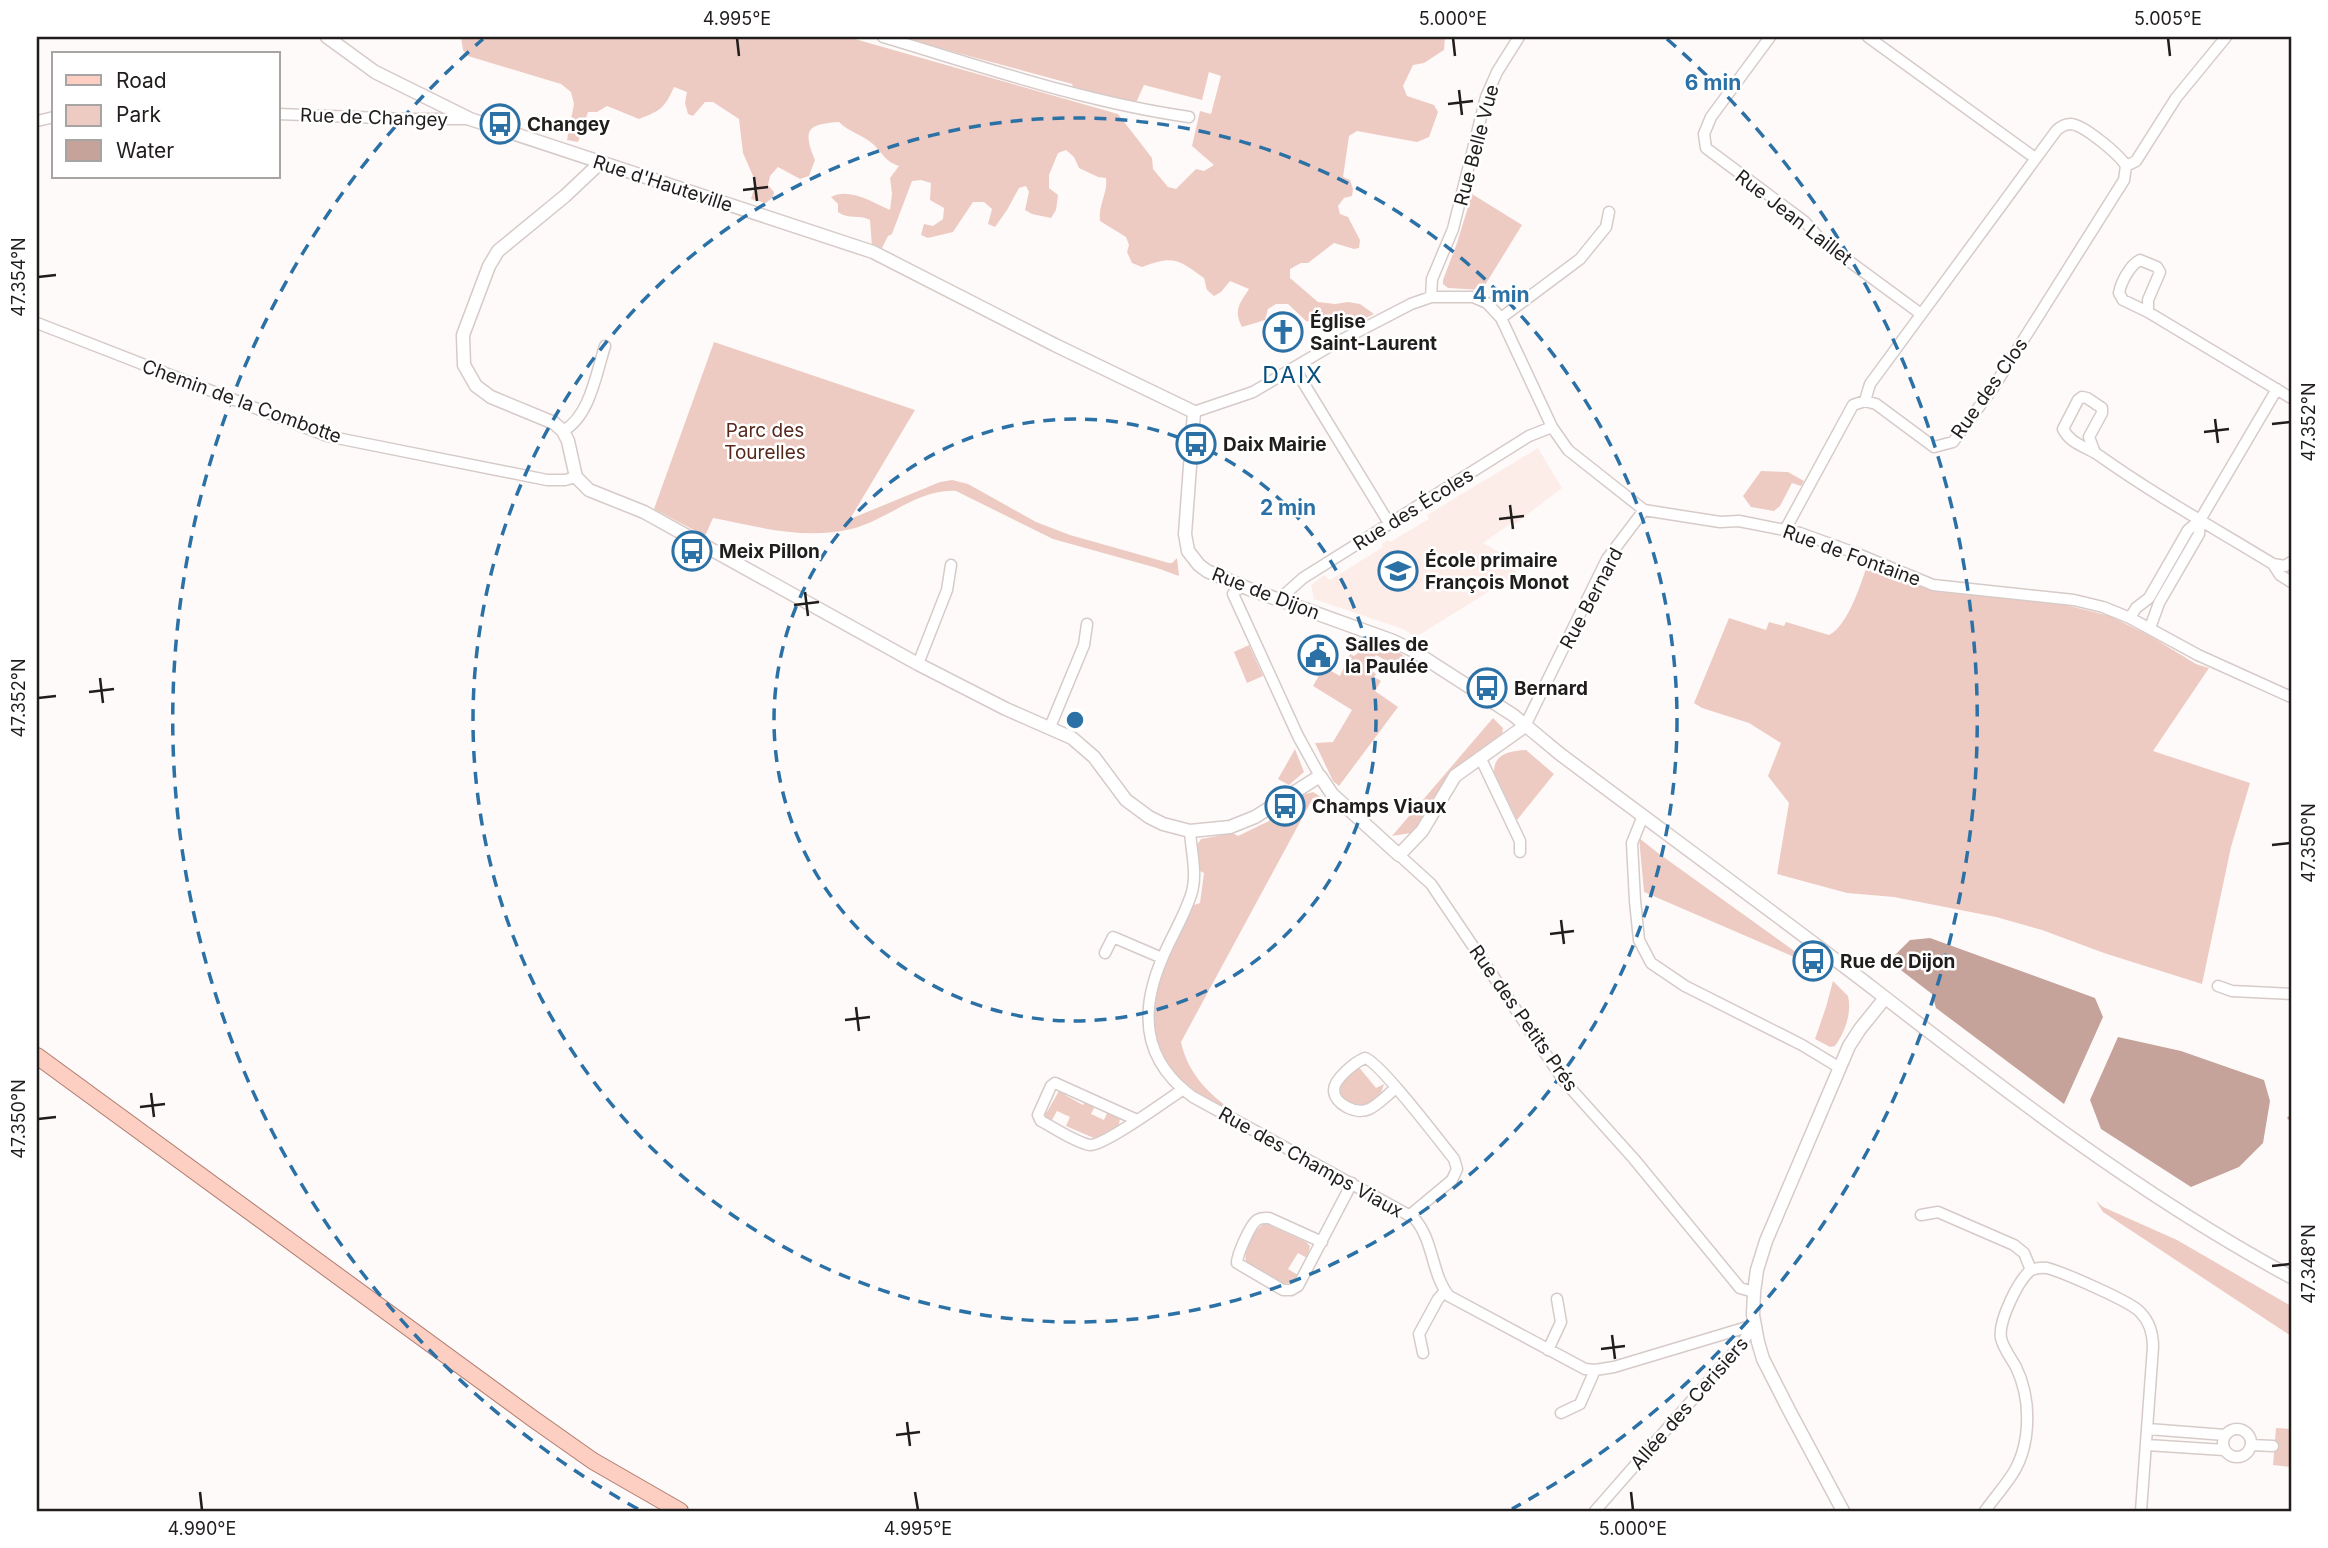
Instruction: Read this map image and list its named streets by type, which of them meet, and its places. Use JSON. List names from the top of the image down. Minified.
{"streets":{"street":["Rue de Changey","Rue Belle Vue","Rue d'Hauteville","Rue Jean Laillet","Rue des Clos","Chemin de la Combotte","Rue des Écoles","Rue de Fontaine","Rue de Dijon","Rue Bernard","Rue des Petits Prés","Rue des Champs Viaux","Allée des Cerisiers"]},"crossings":[["Rue de Changey","Rue d'Hauteville"],["Rue Belle Vue","Rue de Fontaine"],["Rue d'Hauteville","Rue de Fontaine"],["Rue d'Hauteville","Rue de Dijon"],["Rue des Écoles","Rue de Fontaine"],["Rue des Écoles","Rue de Dijon"],["Rue de Fontaine","Rue de Dijon"],["Rue de Fontaine","Rue Bernard"],["Rue de Dijon","Rue Bernard"]],"districts":["DAIX"],"parks":["Parc des Tourelles"],"places":{"bus stop":["Changey","Daix Mairie","Meix Pillon","Bernard","Champs Viaux","Rue de Dijon"],"church":["Église Saint-Laurent"],"school or university":["École primaire François Monot"],"public building":["Salles de la Paulée"]},"legend":["Road","Park","Water"],"coordinates":["4.995°E","5.000°E","5.005°E","47.354°N","47.352°N","47.350°N","47.348°N","4.990°E"],"rings":["6 min","4 min","2 min"]}
